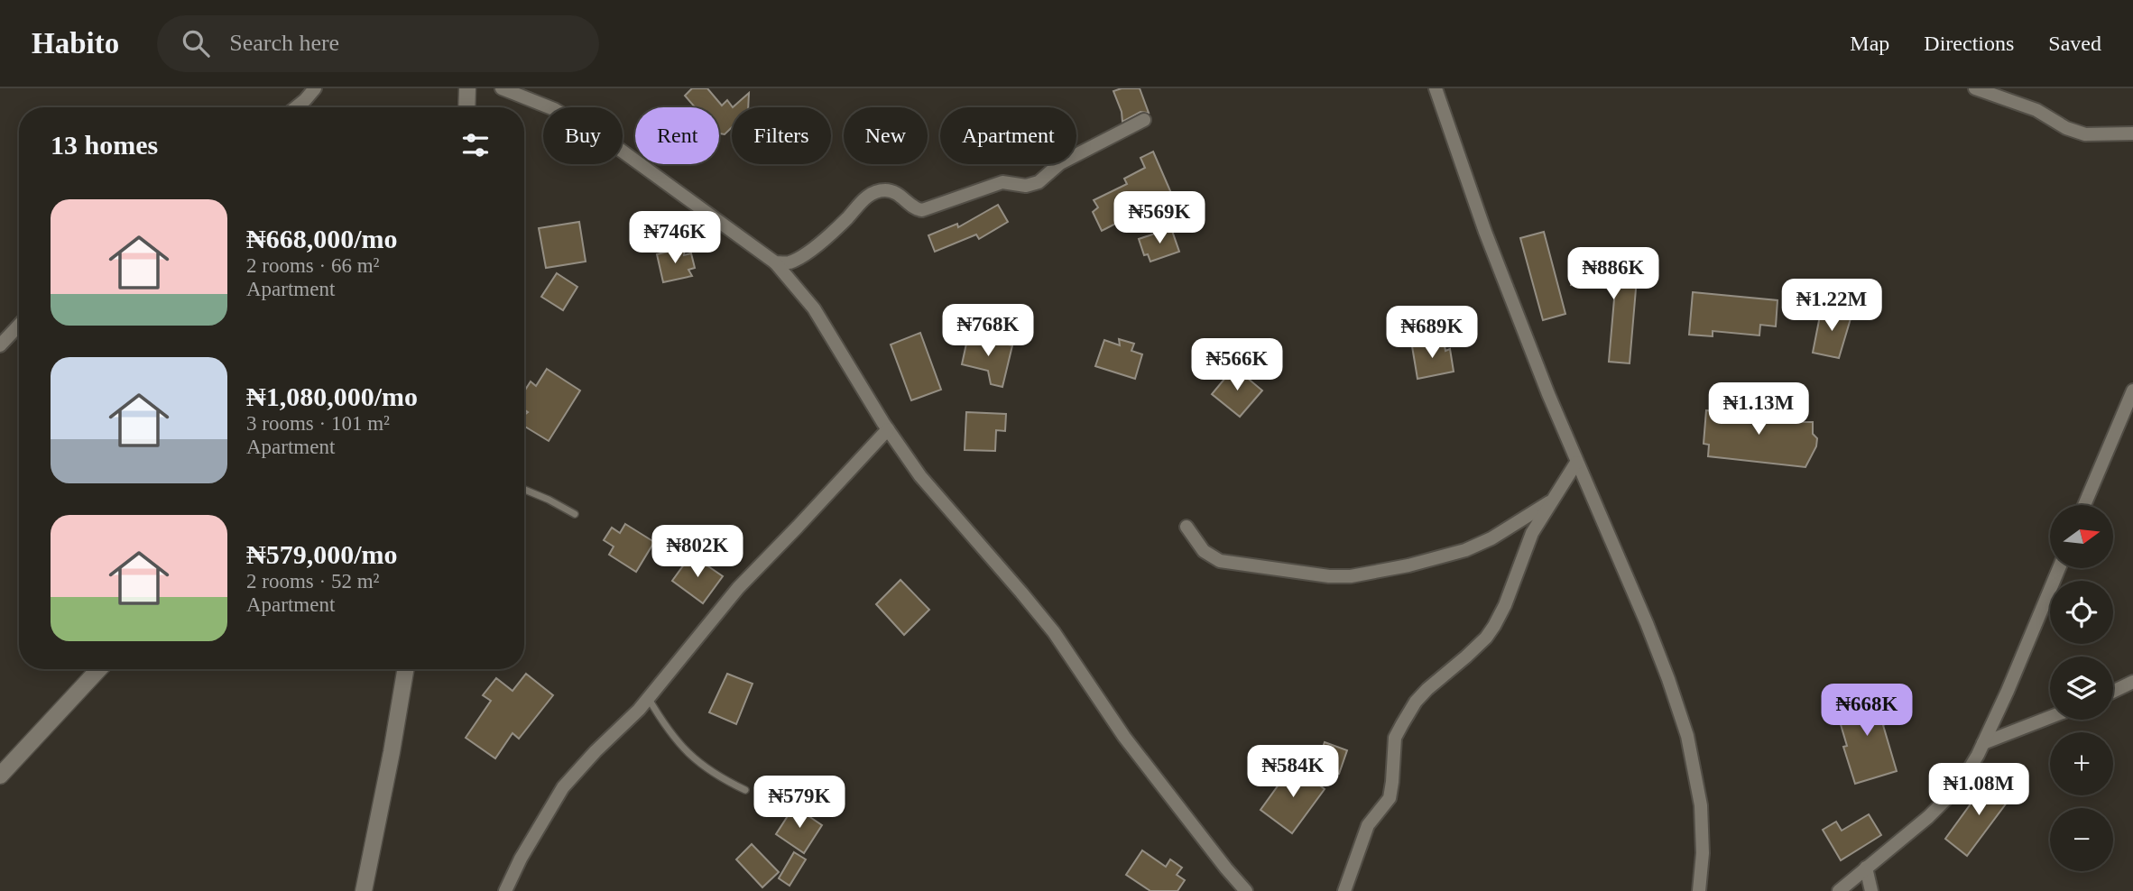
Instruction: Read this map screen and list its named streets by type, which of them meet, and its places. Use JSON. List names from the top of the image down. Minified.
{"north":"right","page":{"header":"Habito","search":"Search here","nav":["Map","Directions","Saved"],"chip":["Buy","Rent","Filters","New","Apartment"],"heading":"13 homes","list":[{"name":"₦668,000/mo","note":"2 rooms · 66 m² · Apartment"},{"name":"₦1,080,000/mo","note":"3 rooms · 101 m² · Apartment"},{"name":"₦579,000/mo","note":"2 rooms · 52 m² · Apartment"}],"price":["₦569K","₦746K","₦886K","₦1.22M","₦768K","₦689K","₦566K","₦1.13M","₦802K","₦668K","₦584K","₦1.08M","₦579K"],"map_buttons":["+","−"]}}
